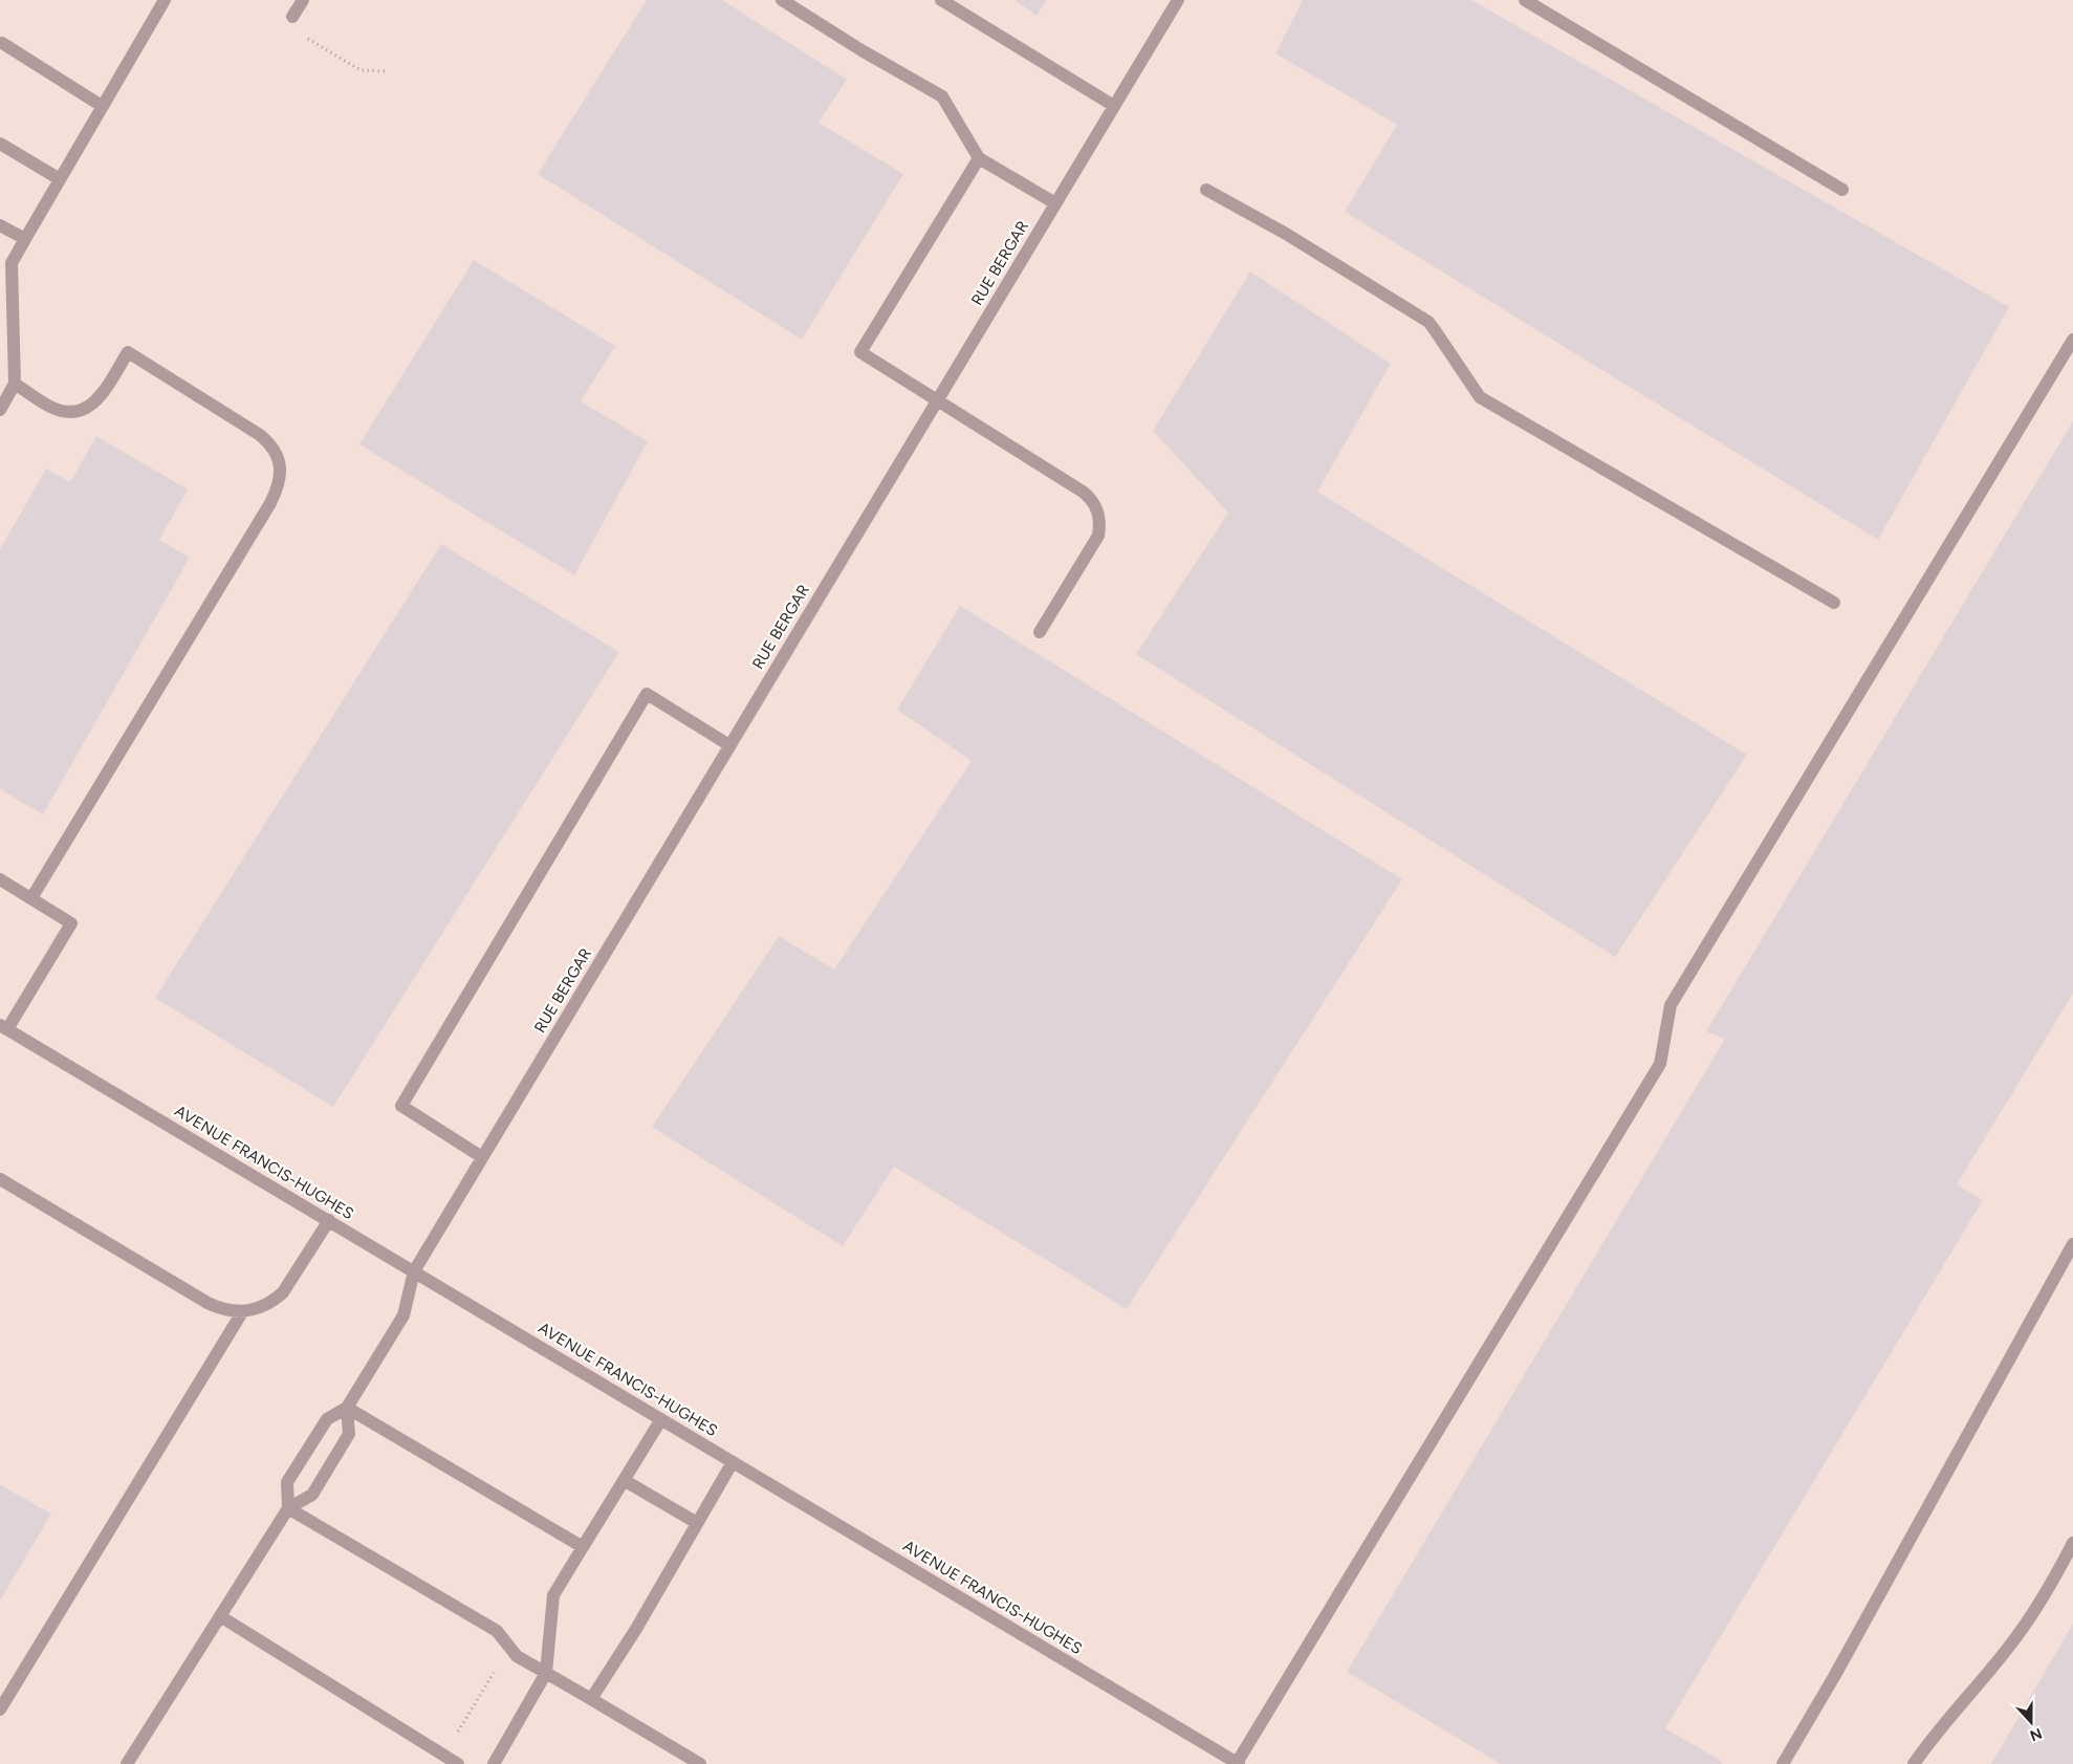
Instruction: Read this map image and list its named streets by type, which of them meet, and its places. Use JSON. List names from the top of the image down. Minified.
{"streets":{"street":["RUE BERGAR","AVENUE FRANCIS-HUGHES"]},"crossings":[["RUE BERGAR","AVENUE FRANCIS-HUGHES"]],"north":"bottom"}
